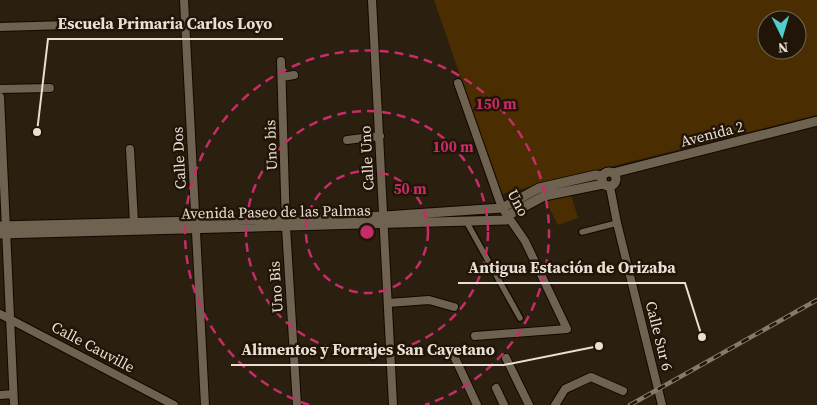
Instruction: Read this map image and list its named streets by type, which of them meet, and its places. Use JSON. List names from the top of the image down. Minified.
{"streets":{"street":["Avenida 2","Uno bis","Calle Dos","Calle Uno","Uno","Avenida Paseo de las Palmas","Uno Bis","Calle Sur 6","Calle Cauville"]},"crossings":[["Avenida 2","Avenida Paseo de las Palmas"],["Uno bis","Avenida Paseo de las Palmas"],["Uno bis","Uno Bis"],["Calle Dos","Avenida Paseo de las Palmas"],["Calle Uno","Avenida Paseo de las Palmas"],["Uno","Avenida Paseo de las Palmas"],["Avenida Paseo de las Palmas","Uno Bis"],["Avenida Paseo de las Palmas","Calle Sur 6"]],"places":["Escuela Primaria Carlos Loyo","Antigua Estación de Orizaba","Alimentos y Forrajes San Cayetano"],"north":"bottom","rings":["150 m","100 m","50 m"]}
